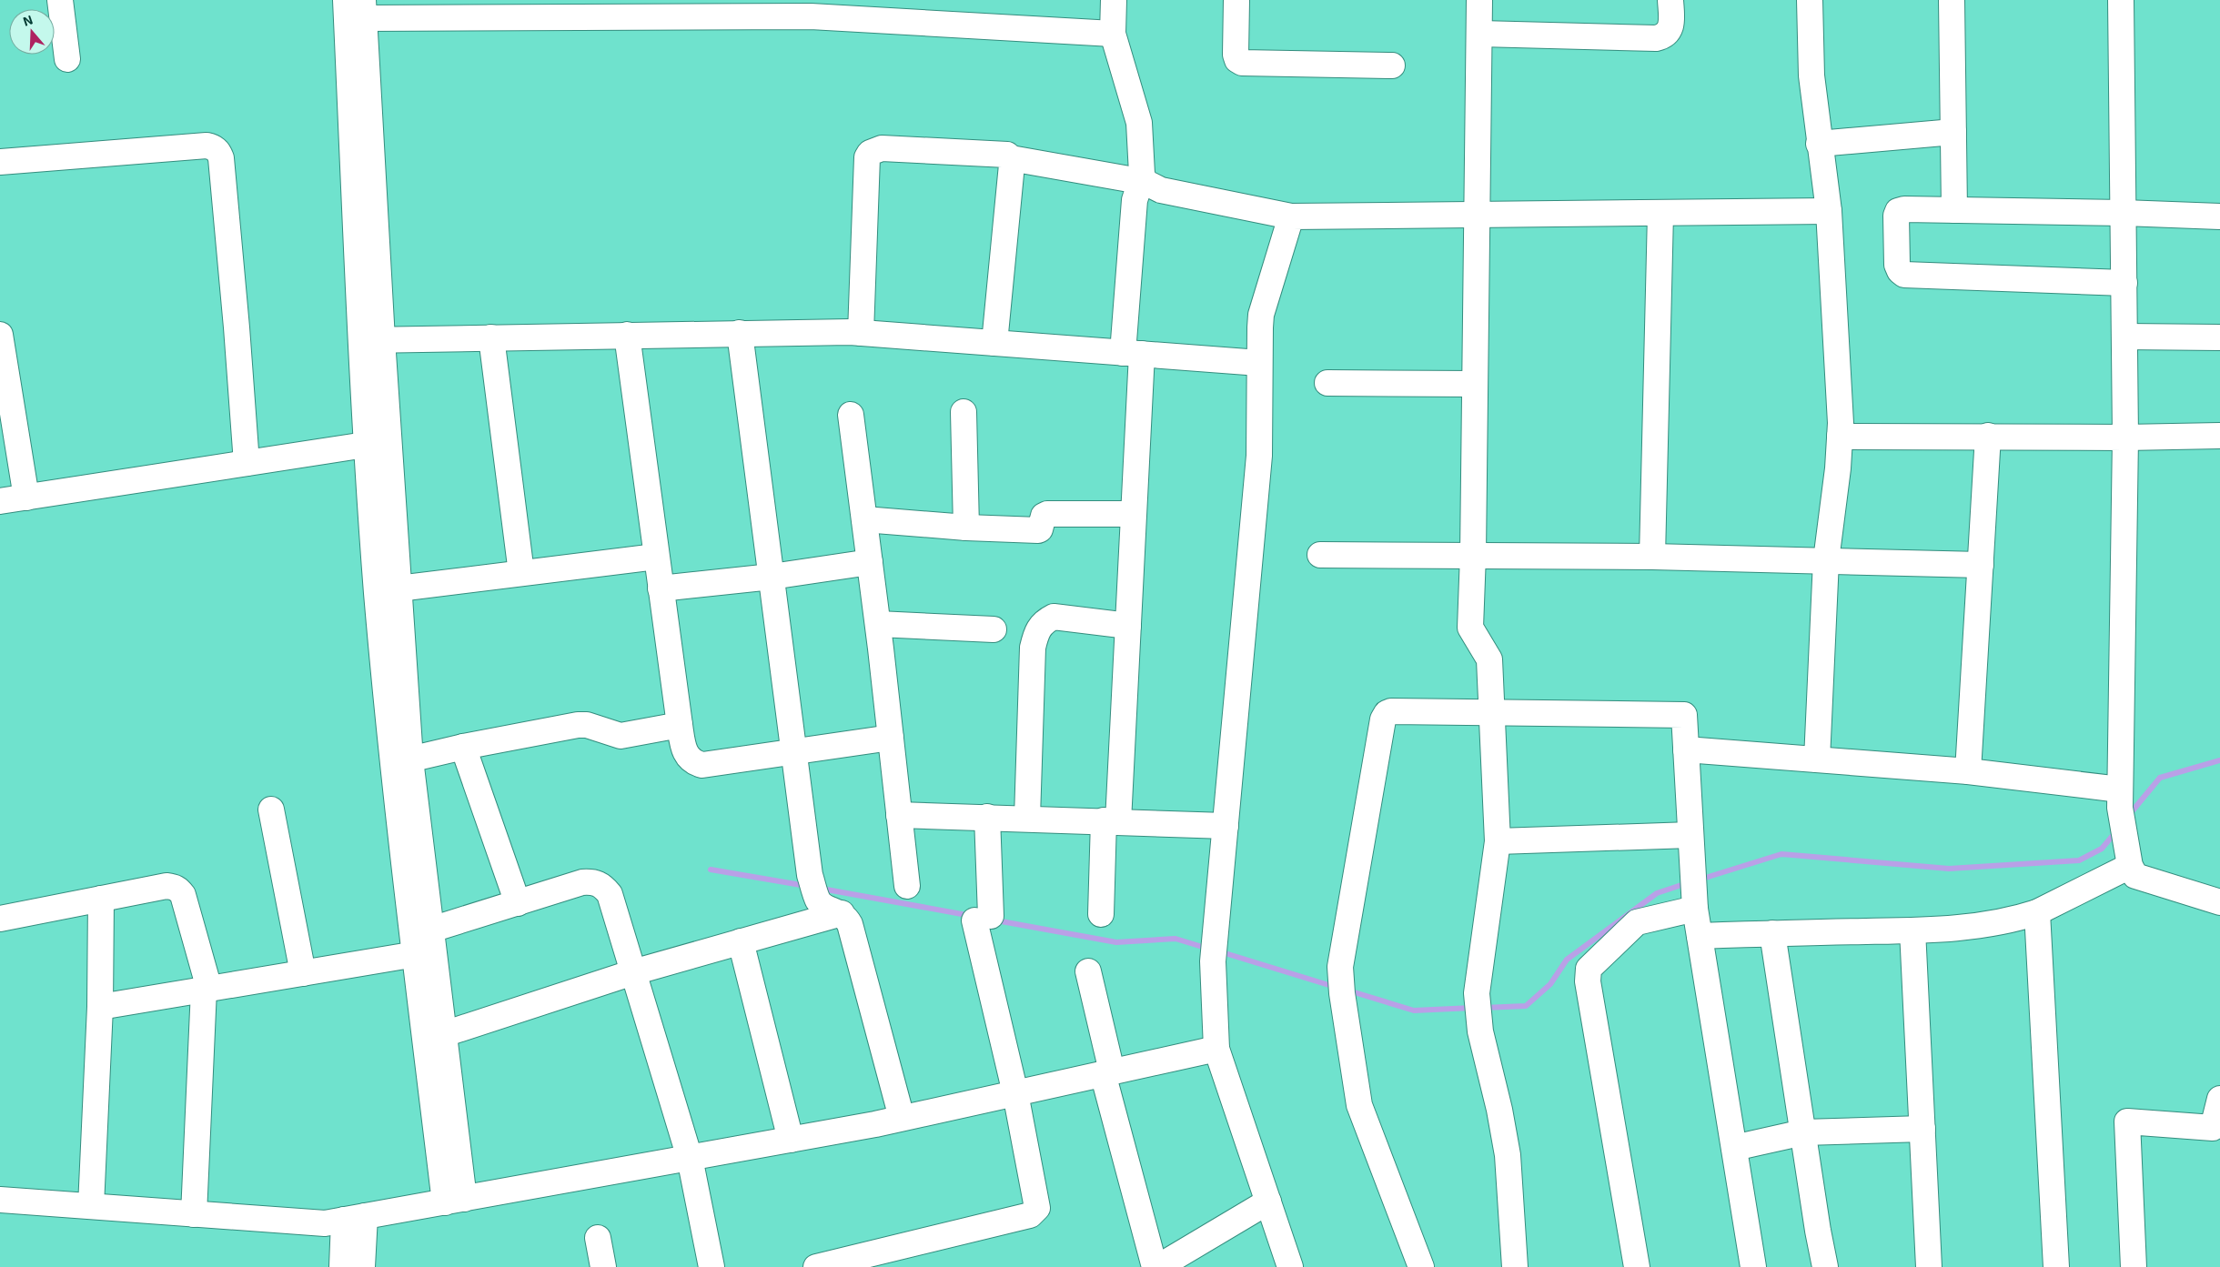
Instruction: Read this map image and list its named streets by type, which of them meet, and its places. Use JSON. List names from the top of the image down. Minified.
{"north":"top"}
